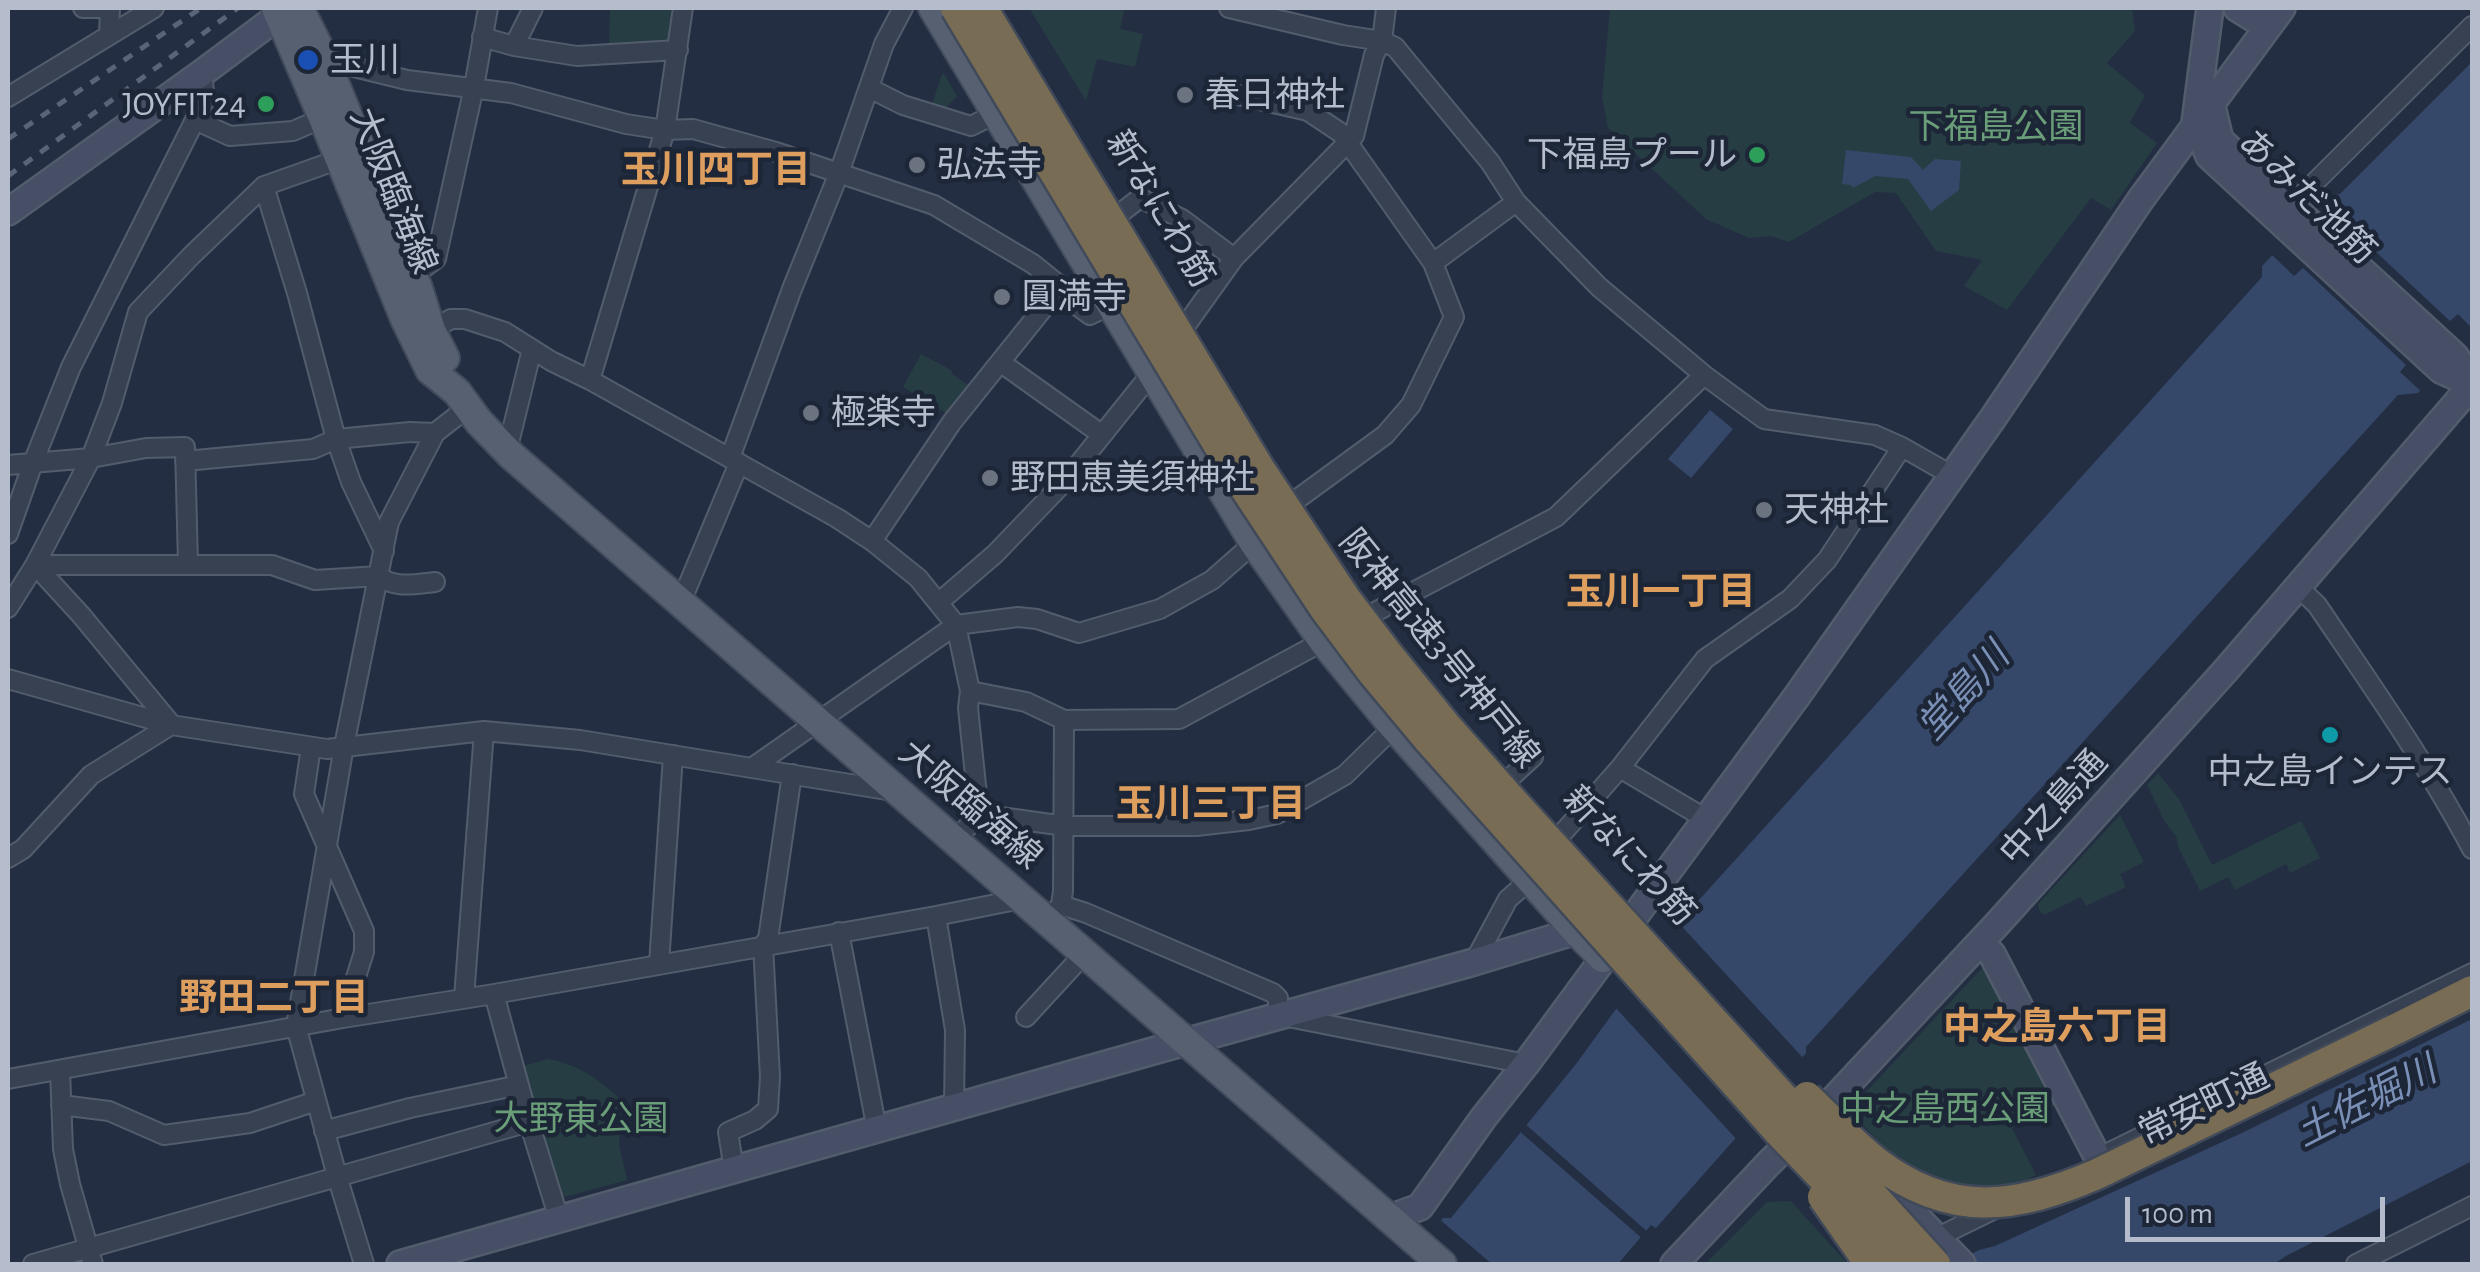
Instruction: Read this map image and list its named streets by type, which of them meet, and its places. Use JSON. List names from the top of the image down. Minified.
{"streets":{"highway":["阪神高速3号神戸線"],"main road":["大阪臨海線","新なにわ筋"],"street":["あみだ池筋","中之島通","常安町通"]},"crossings":[["あみだ池筋","中之島通"],["新なにわ筋","阪神高速3号神戸線"],["新なにわ筋","中之島通"],["新なにわ筋","常安町通"],["阪神高速3号神戸線","中之島通"],["阪神高速3号神戸線","常安町通"]],"districts":["玉川四丁目","玉川一丁目","玉川三丁目","野田二丁目","中之島六丁目"],"water":["堂島川","土佐堀川"],"parks":["下福島公園","中之島西公園","大野東公園"],"places":["玉川","春日神社","JOYFIT24","下福島プール","弘法寺","圓満寺","極楽寺","野田恵美須神社","天神社","中之島インテス"],"scale_bar":"100 m"}
